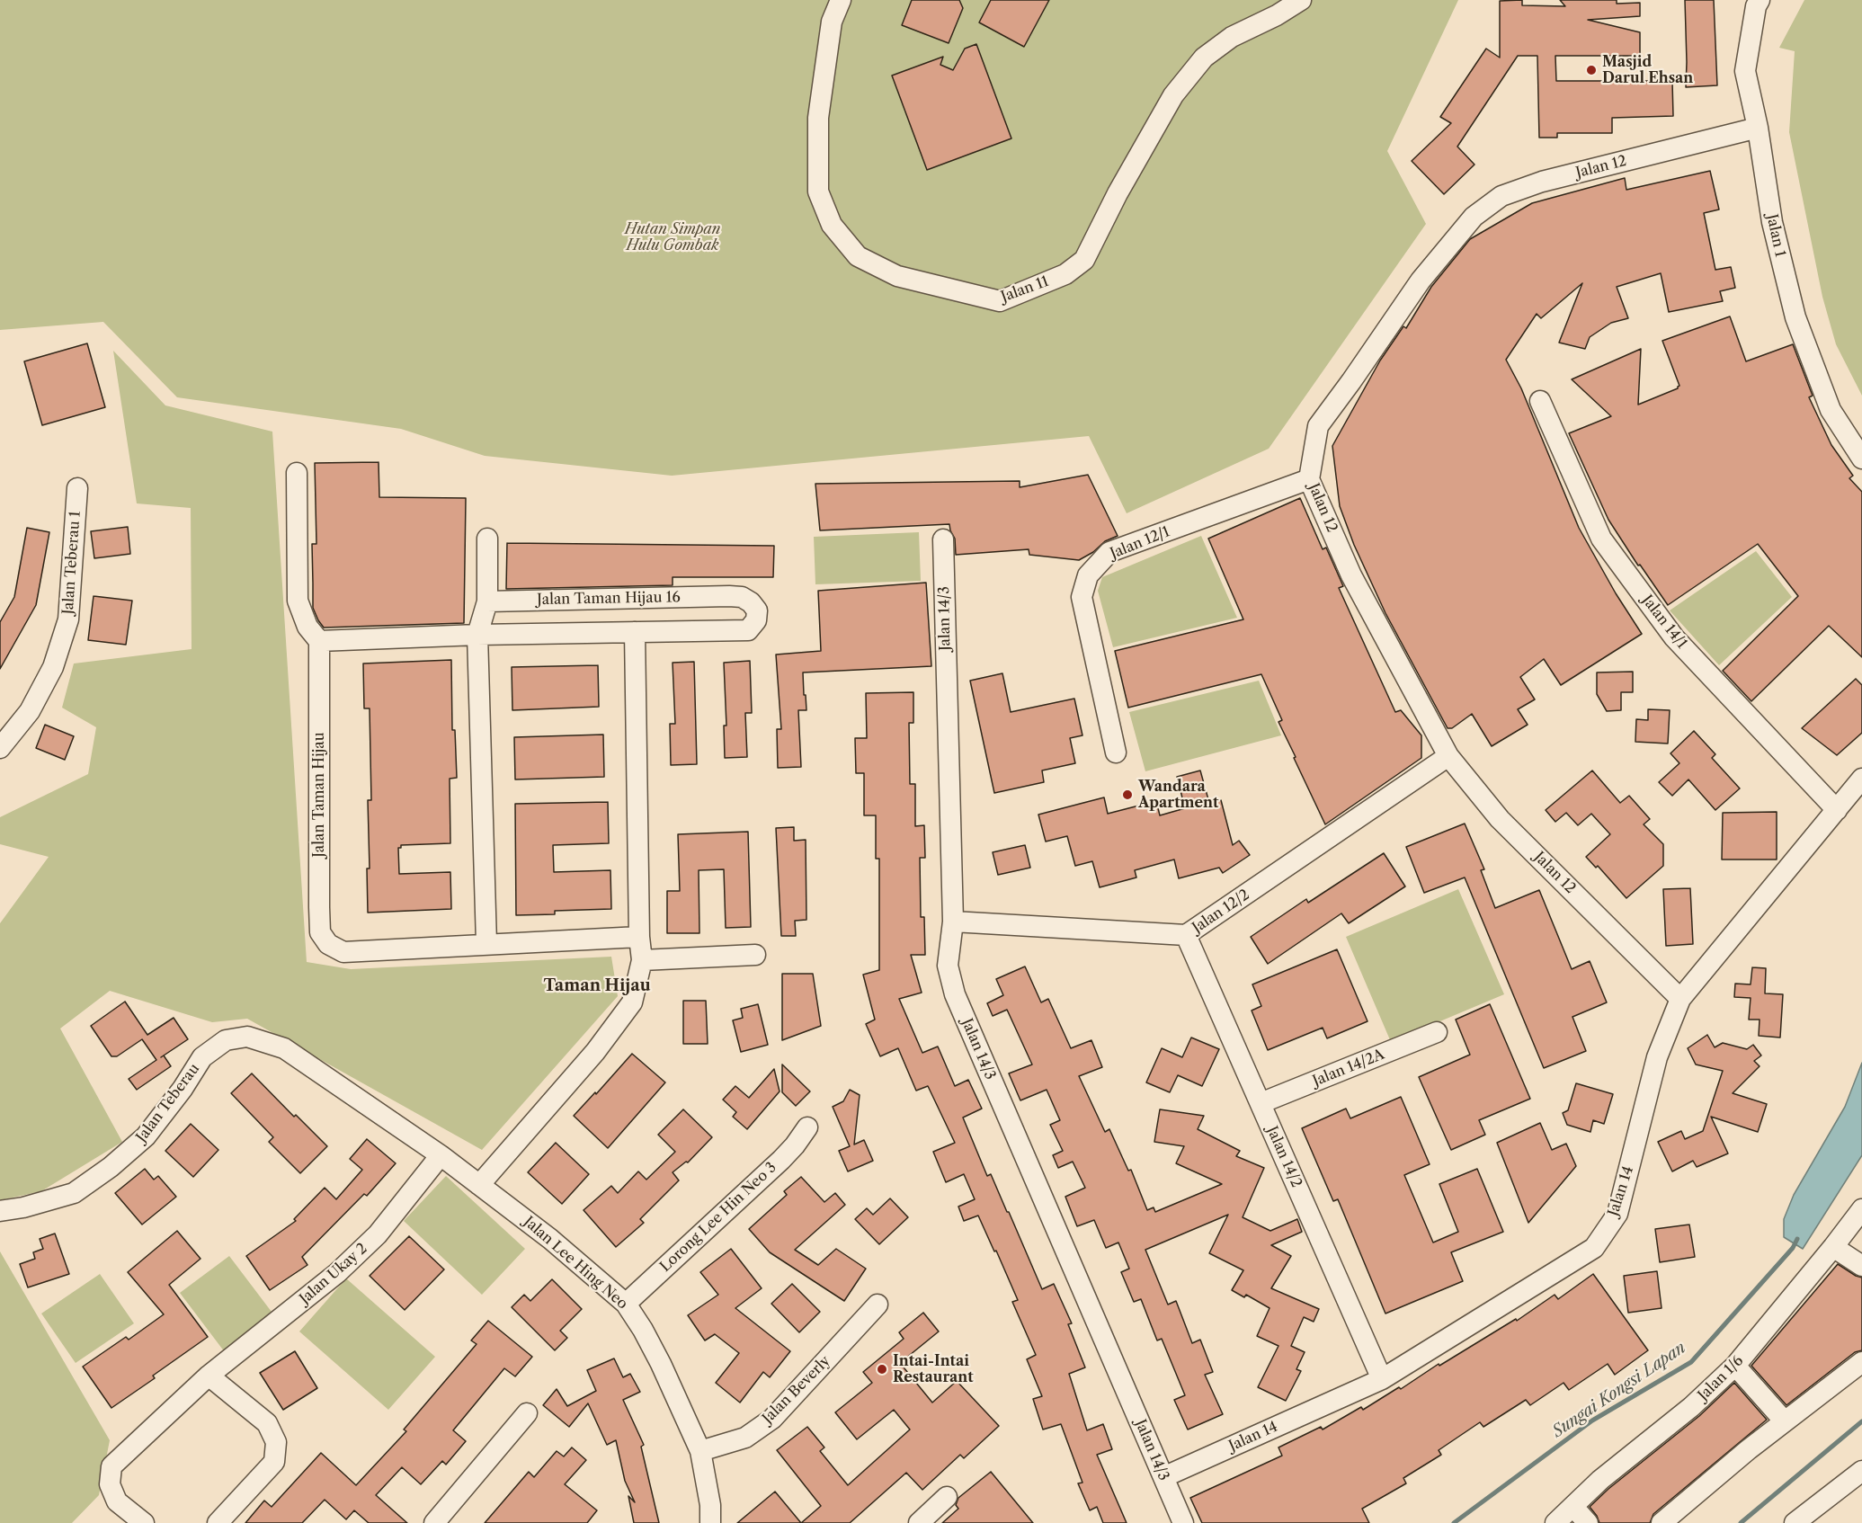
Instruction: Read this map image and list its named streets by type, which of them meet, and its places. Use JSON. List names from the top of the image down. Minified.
{"streets":{"street":["Jalan 12","Jalan 1","Jalan 11","Jalan 12/1","Jalan Teberau 1","Jalan Taman Hijau 16","Jalan 14/3","Jalan 14/1","Jalan Taman Hijau","Jalan 12/2","Jalan 14/2A","Jalan Teberau","Jalan 14/2","Jalan 14","Lorong Lee Hin Neo 3","Jalan Lee Hing Neo","Jalan Ukay 2","Jalan 1/6","Jalan Beverly"]},"crossings":[["Jalan 12","Jalan 1"],["Jalan 12","Jalan 12/1"],["Jalan 12","Jalan 12/2"],["Jalan 12","Jalan 14"],["Jalan 14/3","Jalan 12/2"],["Jalan 14/3","Jalan 14"],["Jalan 14/1","Jalan 14"],["Jalan 12/2","Jalan 14/2"],["Jalan 14/2A","Jalan 14/2"],["Jalan Teberau","Jalan Lee Hing Neo"],["Jalan Teberau","Jalan Ukay 2"],["Jalan 14/2","Jalan 14"],["Lorong Lee Hin Neo 3","Jalan Lee Hing Neo"],["Jalan Lee Hing Neo","Jalan Ukay 2"],["Jalan Lee Hing Neo","Jalan Beverly"]],"districts":["Taman Hijau"],"water":["Sungai Kongsi Lapan"],"parks":["Hutan Simpan Hulu Gombak"],"places":["Masjid Darul Ehsan","Wandara Apartment","Intai-Intai Restaurant"]}
